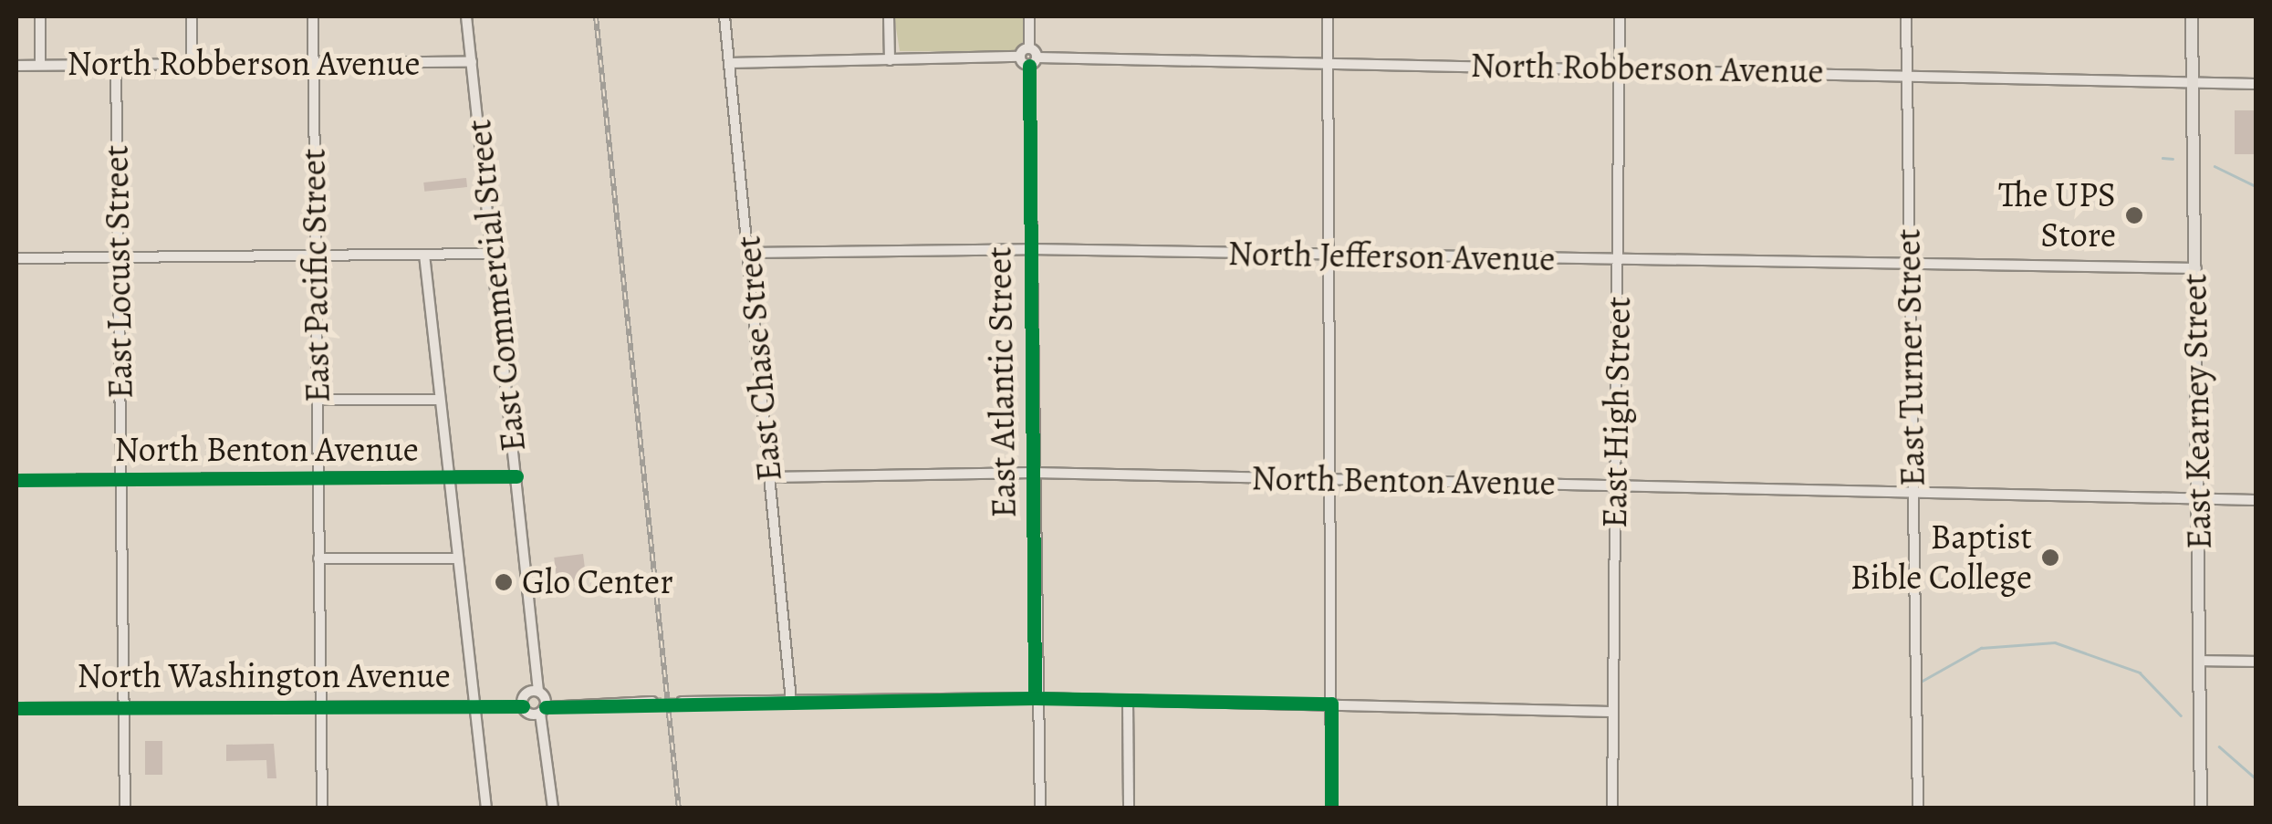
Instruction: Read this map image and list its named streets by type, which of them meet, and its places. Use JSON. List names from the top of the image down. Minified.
{"streets":{"main road":["East Kearney Street"],"street":["North Robberson Avenue","North Jefferson Avenue","East Locust Street","East Pacific Street","East Commercial Street","East Turner Street","East Chase Street","East Atlantic Street","East High Street","North Benton Avenue","North Washington Avenue"]},"crossings":[["North Robberson Avenue","East Locust Street"],["North Robberson Avenue","East Pacific Street"],["North Robberson Avenue","East Commercial Street"],["North Robberson Avenue","East Turner Street"],["North Robberson Avenue","East Atlantic Street"],["North Robberson Avenue","East Kearney Street"],["North Robberson Avenue","East High Street"],["North Jefferson Avenue","East Turner Street"],["North Jefferson Avenue","East Chase Street"],["North Jefferson Avenue","East Atlantic Street"],["North Jefferson Avenue","East Kearney Street"],["North Jefferson Avenue","East High Street"],["East Locust Street","North Benton Avenue"],["East Locust Street","North Washington Avenue"],["East Pacific Street","North Benton Avenue"],["East Pacific Street","North Washington Avenue"],["East Commercial Street","North Benton Avenue"],["East Commercial Street","North Washington Avenue"],["East Turner Street","North Benton Avenue"],["East Chase Street","North Benton Avenue"],["East Atlantic Street","North Benton Avenue"],["East Kearney Street","North Benton Avenue"],["East High Street","North Benton Avenue"]],"places":["The UPS Store","Baptist Bible College","Glo Center"]}
